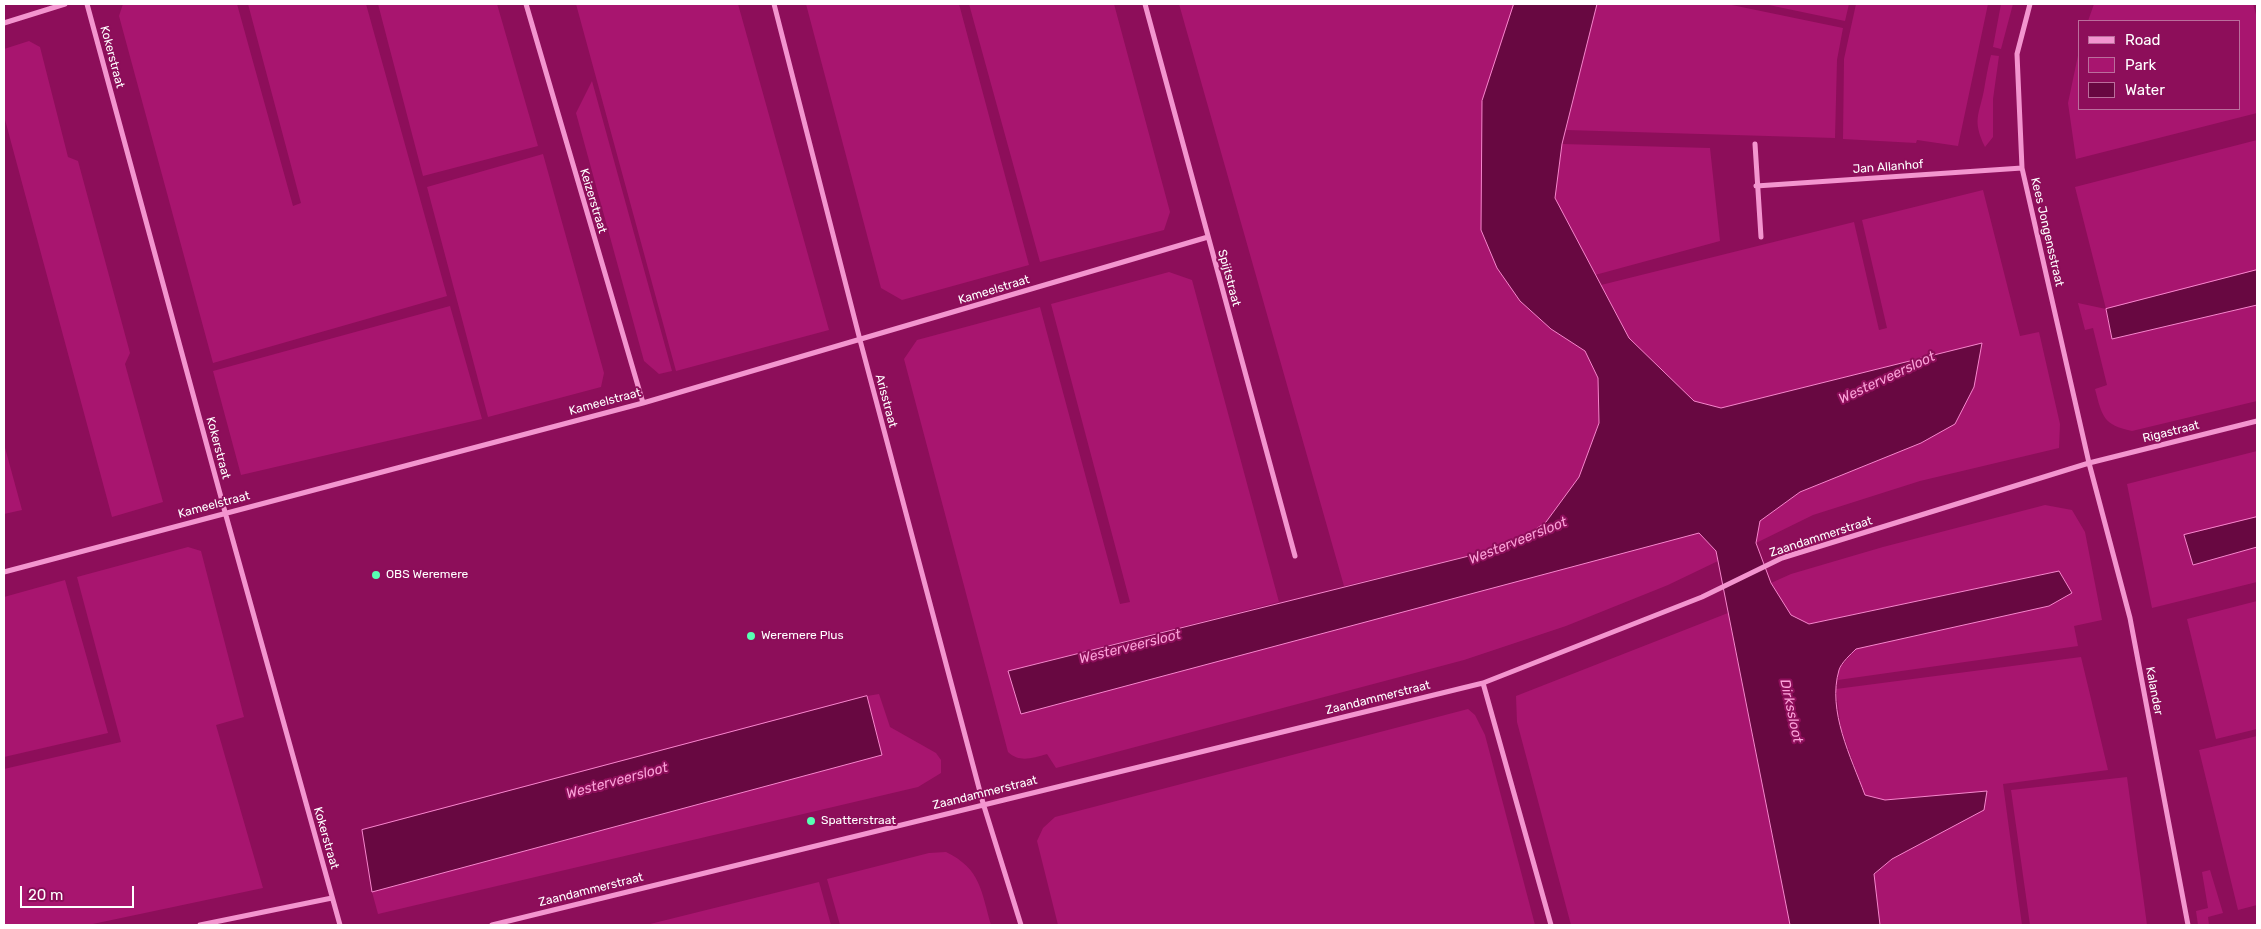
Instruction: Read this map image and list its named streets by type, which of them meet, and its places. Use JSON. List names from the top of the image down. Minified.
{"streets":{"street":["Kokerstraat","Jan Allanhof","Keizerstraat","Kees Jongensstraat","Spijtstraat","Kameelstraat","Arisstraat","Rigastraat","Zaandammerstraat","Kalander"]},"crossings":[["Kokerstraat","Kameelstraat"],["Jan Allanhof","Kees Jongensstraat"],["Keizerstraat","Kameelstraat"],["Kees Jongensstraat","Rigastraat"],["Kees Jongensstraat","Zaandammerstraat"],["Kees Jongensstraat","Kalander"],["Spijtstraat","Kameelstraat"],["Kameelstraat","Arisstraat"],["Arisstraat","Zaandammerstraat"],["Rigastraat","Zaandammerstraat"],["Rigastraat","Kalander"],["Zaandammerstraat","Kalander"]],"water":["Westerveersloot","Dirkssloot"],"places":["OBS Weremere","Weremere Plus","Spatterstraat"],"legend":["Road","Park","Water"],"scale_bar":"20 m"}
